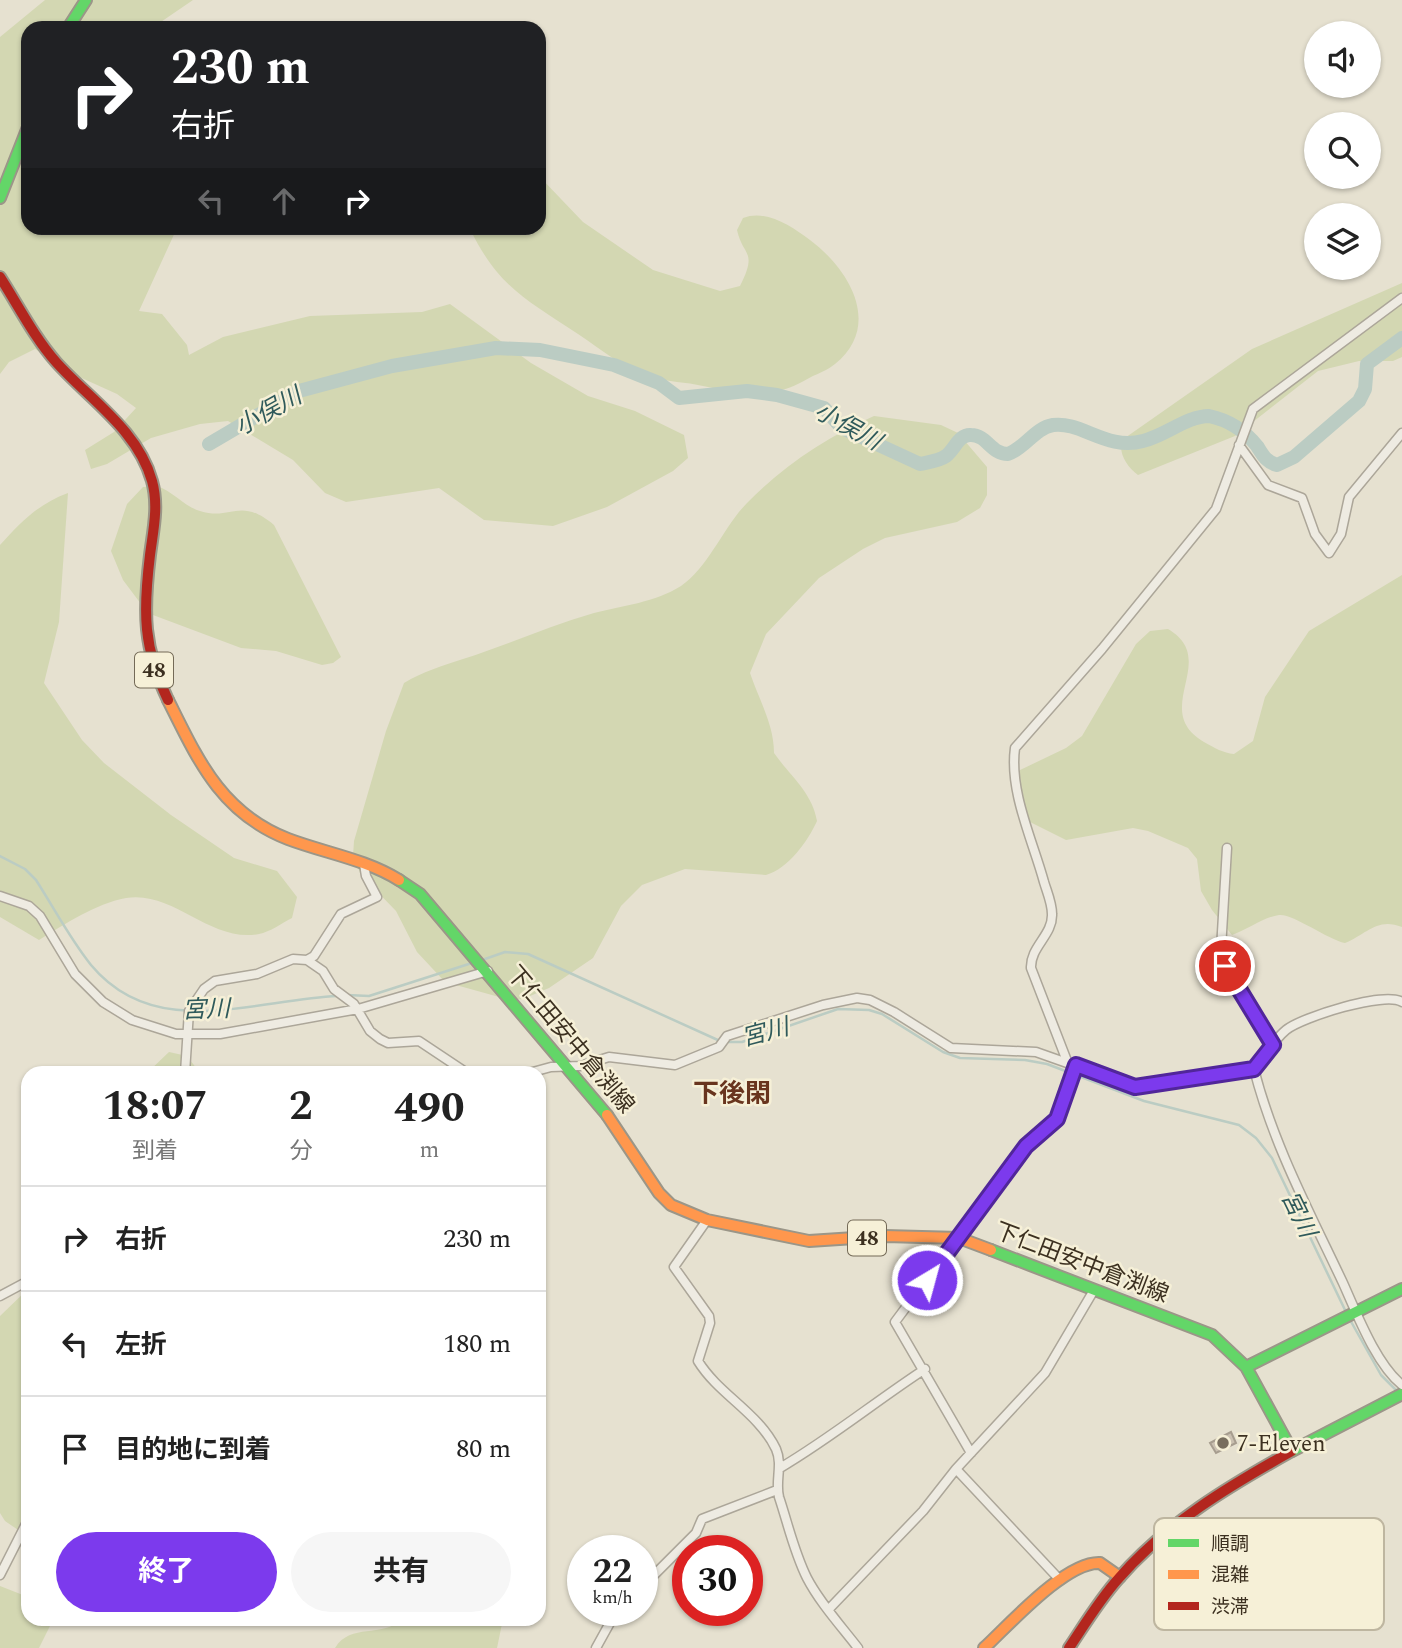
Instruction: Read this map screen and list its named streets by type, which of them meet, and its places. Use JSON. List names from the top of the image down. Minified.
{"streets":{"main road":["48","下仁田安中倉渕線"]},"districts":["下後閑"],"water":["小俣川","宮川"],"places":["7-Eleven"],"legend":["順調","混雑","渋滞"],"page":{"turn":["230 m","右折"],"eta":["18:07","到着","2","分","490","m"],"list":[{"name":"右折","value":"230 m"},{"name":"左折","value":"180 m"},{"name":"目的地に到着","value":"80 m"}],"buttons":["終了","共有"],"speed":"22 km/h","limit":"30"}}
